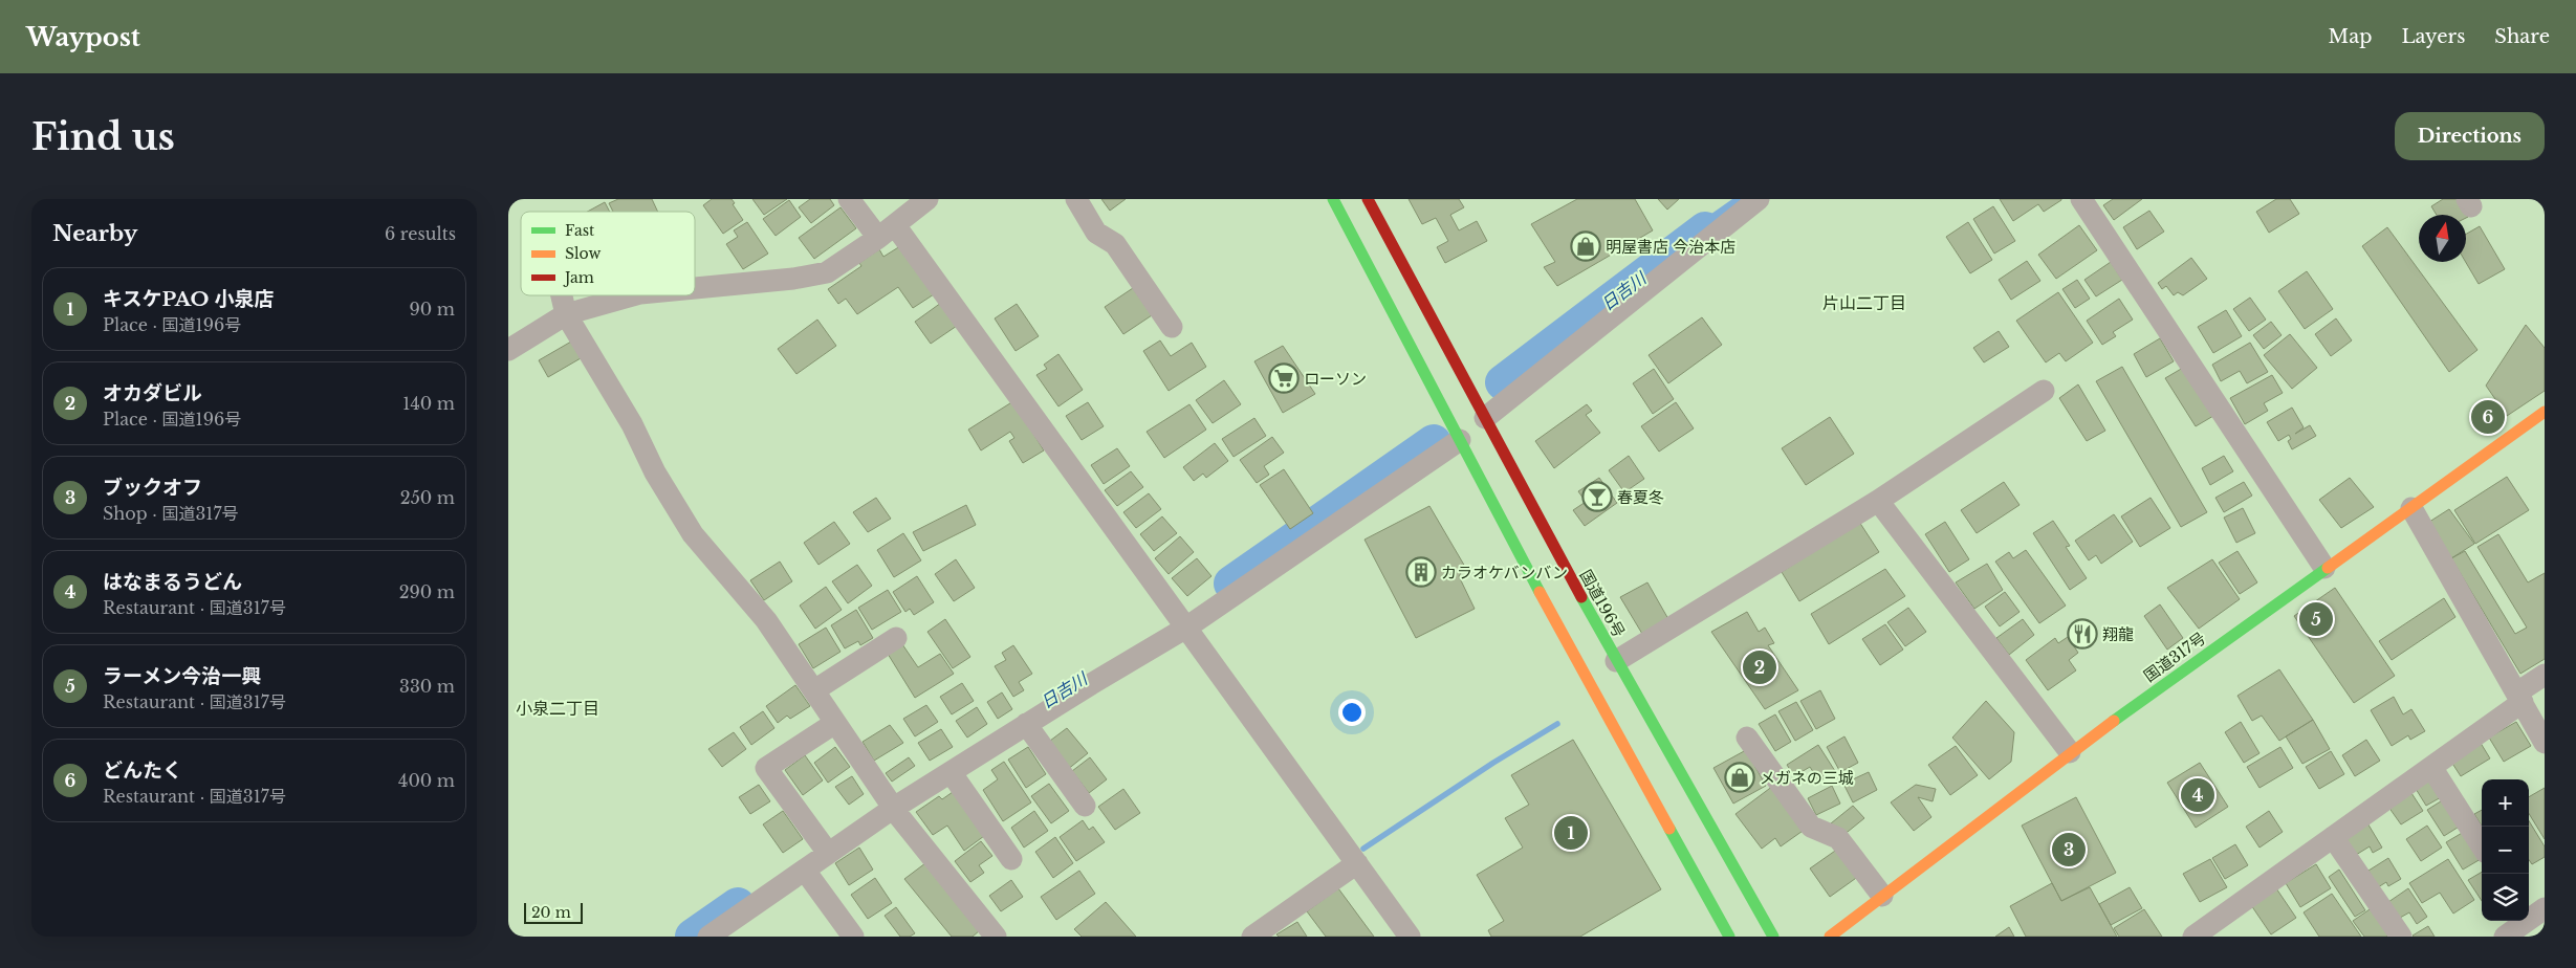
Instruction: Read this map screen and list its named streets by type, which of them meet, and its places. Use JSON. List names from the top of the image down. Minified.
{"streets":{"highway":["国道196号","国道317号"]},"districts":["片山二丁目","小泉二丁目"],"water":["日吉川"],"places":{"shop":["明屋書店 今治本店","メガネの三城"],"supermarket":["ローソン"],"bar":["春夏冬"],"building":["カラオケバンバン"],"restaurant":["翔龍"]},"legend":["Fast","Slow","Jam"],"scale_bar":"20 m","north":"top","page":{"header":"Waypost","nav":["Map","Layers","Share"],"buttons":"Directions","title":"Find us","heading":["Nearby","6 results"],"list":[{"mark":"1","name":"キスケPAO 小泉店","note":"Place · 国道196号","value":"90 m"},{"mark":"2","name":"オカダビル","note":"Place · 国道196号","value":"140 m"},{"mark":"3","name":"ブックオフ","note":"Shop · 国道317号","value":"250 m"},{"mark":"4","name":"はなまるうどん","note":"Restaurant · 国道317号","value":"290 m"},{"mark":"5","name":"ラーメン今治一興","note":"Restaurant · 国道317号","value":"330 m"},{"mark":"6","name":"どんたく","note":"Restaurant · 国道317号","value":"400 m"}],"pins":["6","5","2","4","1","3"],"map_buttons":["+","−"],"scale":"20 m"}}
